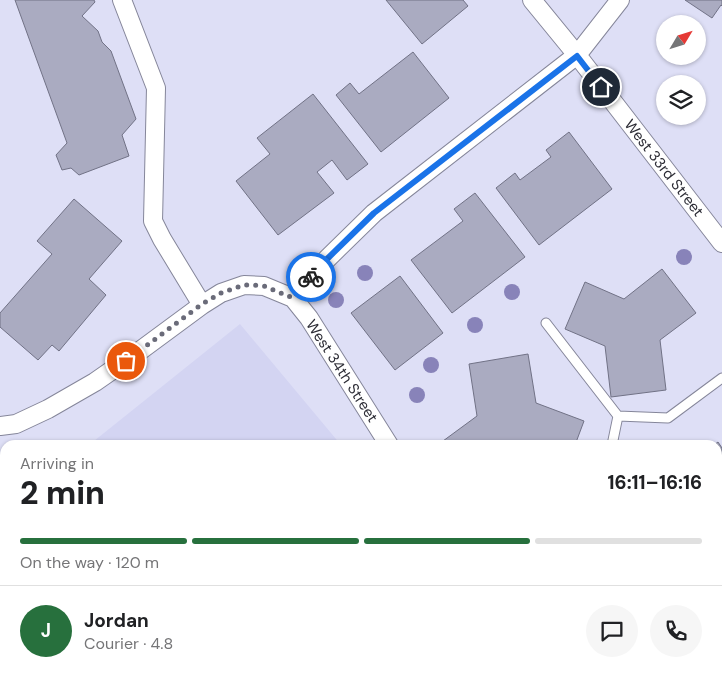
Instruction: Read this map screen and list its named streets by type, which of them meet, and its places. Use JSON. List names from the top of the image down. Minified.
{"streets":{"street":["West 33rd Street","West 34th Street"]},"north":"top right","page":{"heading":["2 min","Arriving in","16:11–16:16"],"panel":["Jordan","Courier · 4.8"],"bar":"On the way · 120 m","round":"J"}}
